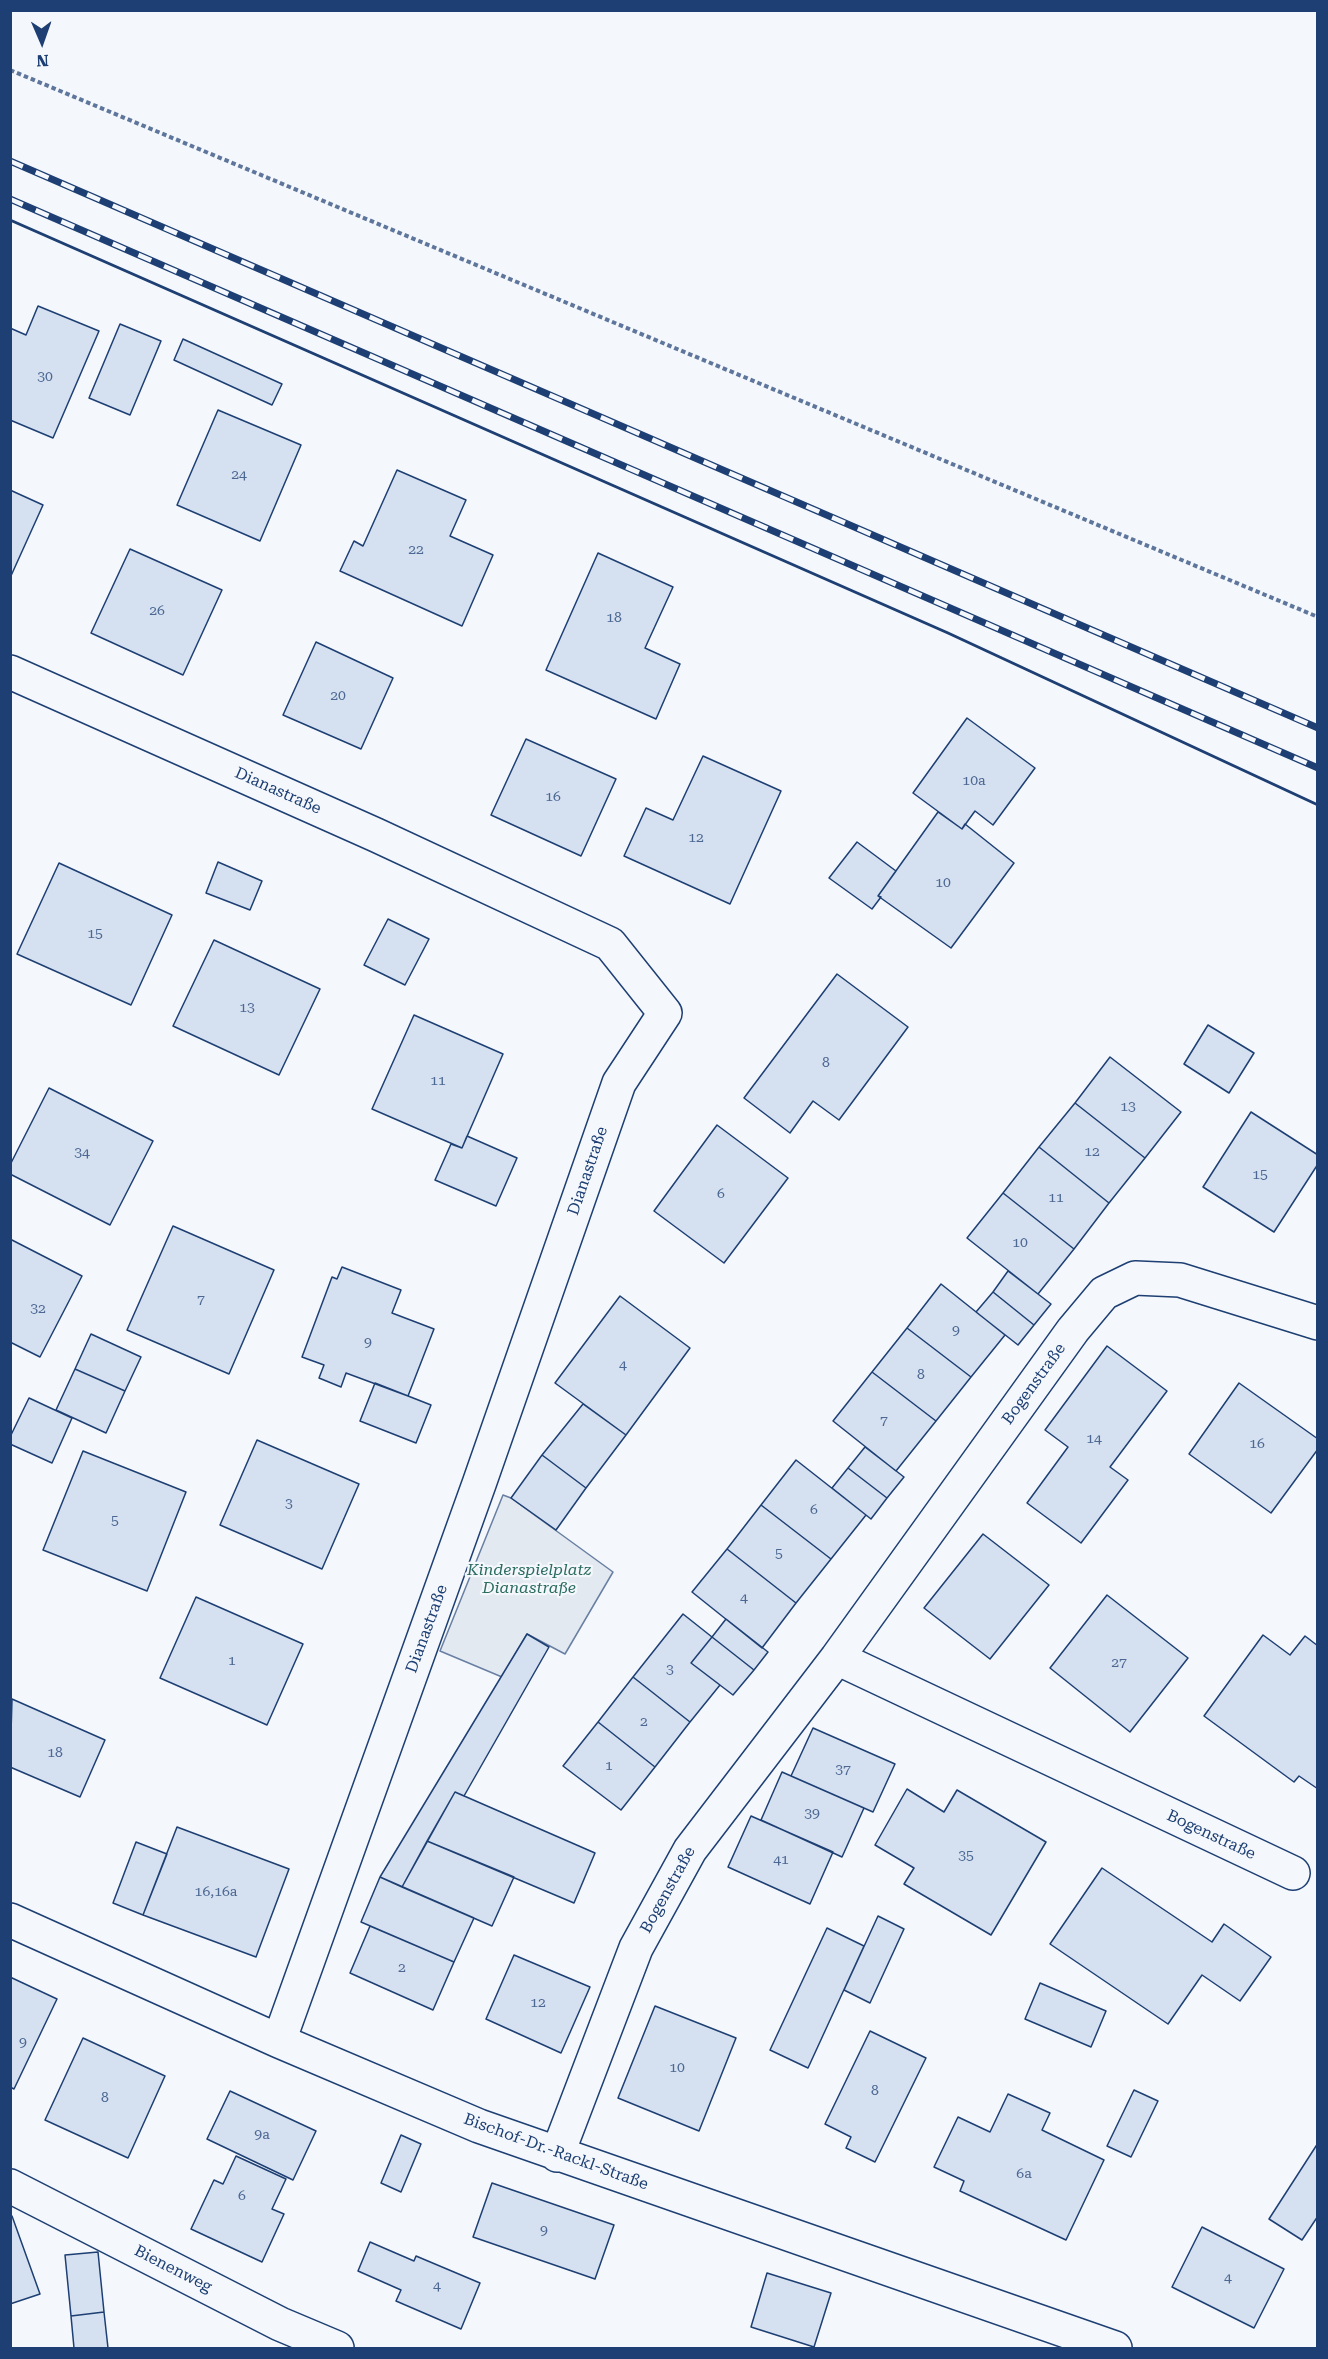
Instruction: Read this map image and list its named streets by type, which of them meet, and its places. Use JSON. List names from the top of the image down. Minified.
{"streets":{"street":["Dianastraße","Bogenstraße","Bischof-Dr.-Rackl-Straße","Bienenweg"]},"crossings":[["Dianastraße","Bischof-Dr.-Rackl-Straße"],["Bogenstraße","Bischof-Dr.-Rackl-Straße"]],"parks":["Kinderspielplatz Dianastraße"],"house_numbers":["30","24","22","26","18","20","10a","16","12","10","15","13","8","11","13","12","34","15","6","11","10","7","32","9","9","4","8","7","14","16","3","6","5","5","4","1","27","3","2","18","1","37","39","35","41","16,16a","2","12","9","10","8","8","9a","6a","6","9","4","4"],"north":"bottom"}
